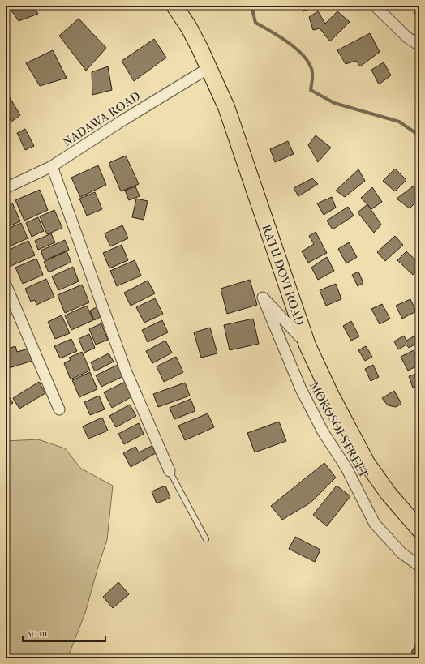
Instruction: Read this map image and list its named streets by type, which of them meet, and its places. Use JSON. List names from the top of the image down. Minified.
{"streets":{"main road":["RATU DOVI ROAD"],"street":["NADAWA ROAD","MOKOSOI STREET"]},"crossings":[["NADAWA ROAD","RATU DOVI ROAD"],["RATU DOVI ROAD","MOKOSOI STREET"]],"scale_bar":"50 m"}
